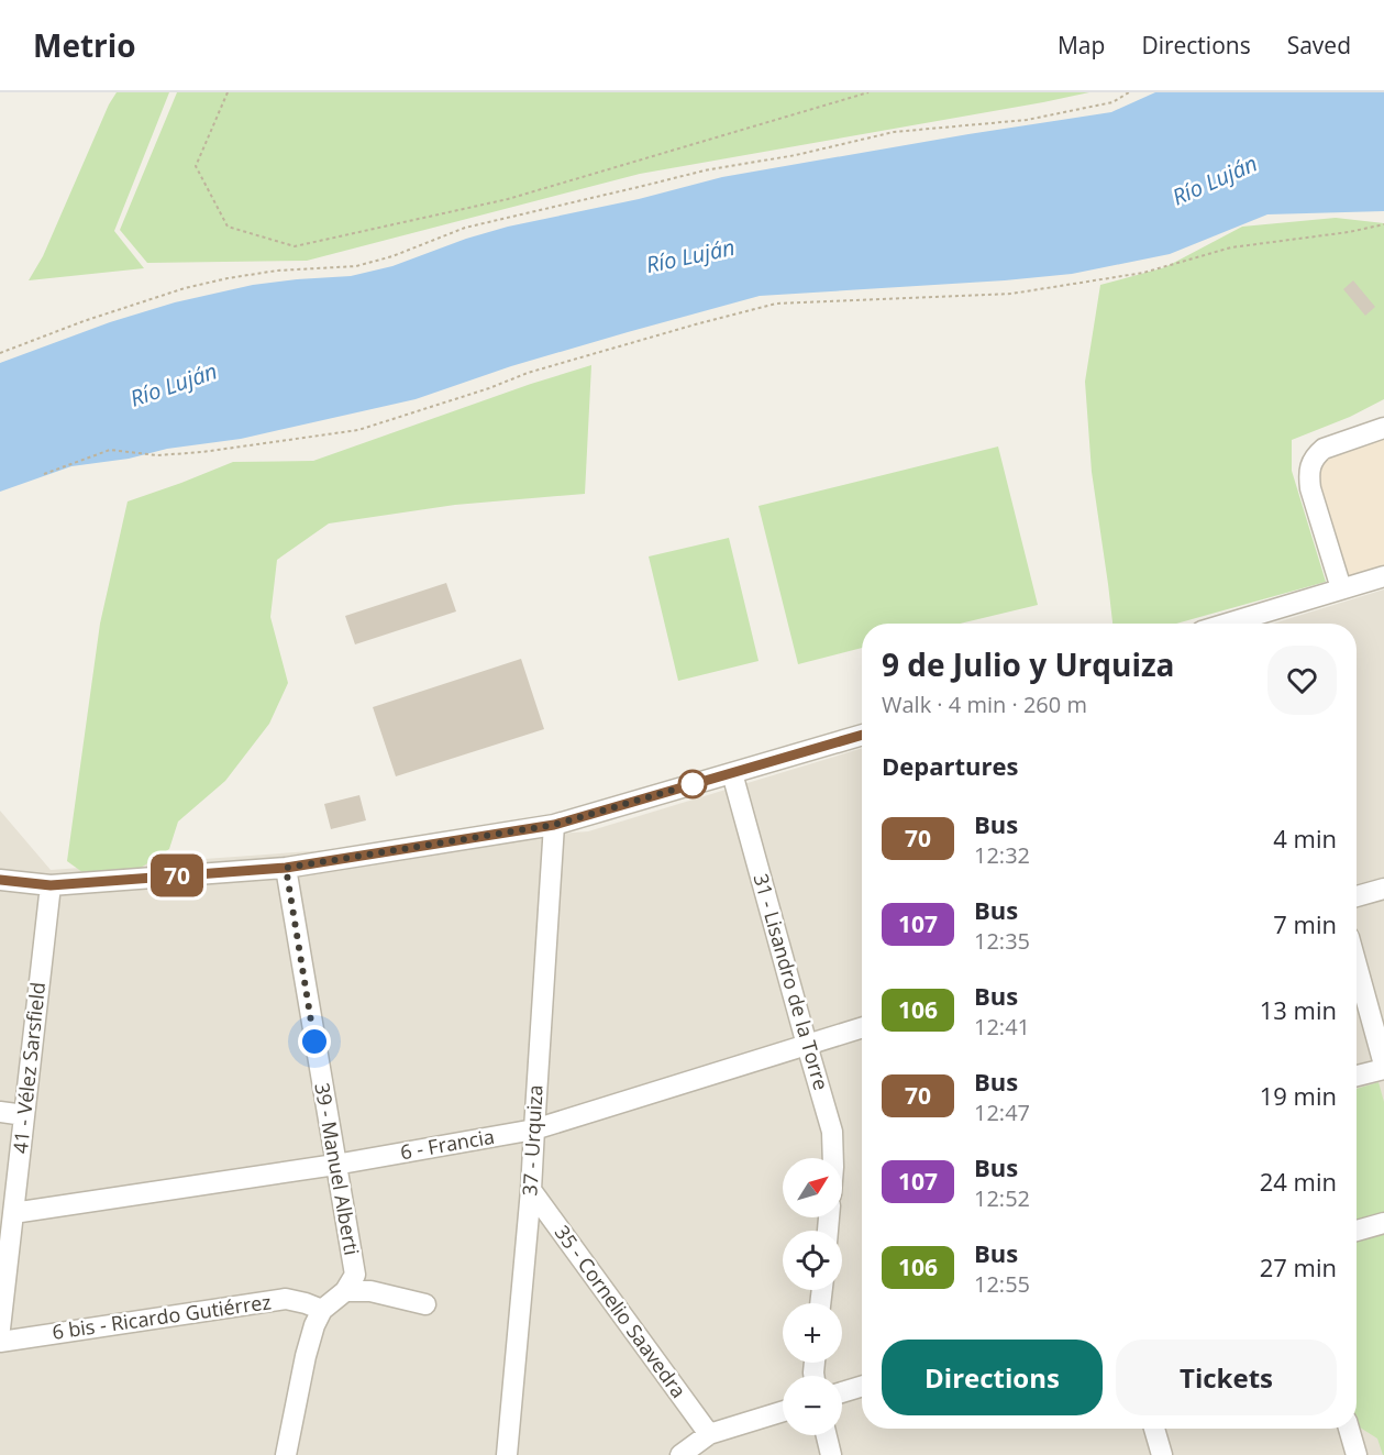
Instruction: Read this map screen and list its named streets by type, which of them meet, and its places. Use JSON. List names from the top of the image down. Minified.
{"streets":{"street":["31 - Lisandro de la Torre","41 - Vélez Sarsfield","37 - Urquiza","6 - Francia","39 - Manuel Alberti","35 - Cornelio Saavedra","6 bis - Ricardo Gutiérrez"]},"crossings":[["31 - Lisandro de la Torre","6 - Francia"],["41 - Vélez Sarsfield","6 - Francia"],["37 - Urquiza","6 - Francia"],["37 - Urquiza","35 - Cornelio Saavedra"],["6 - Francia","39 - Manuel Alberti"]],"water":["Río Luján"],"lines":["bus line 70"],"north":"top right","page":{"header":"Metrio","nav":["Map","Directions","Saved"],"on_map":"70","heading":[["9 de Julio y Urquiza","Walk · 4 min · 260 m"],"Departures"],"list":[{"mark":"70","name":"Bus","note":"12:32","value":"4 min"},{"mark":"107","name":"Bus","note":"12:35","value":"7 min"},{"mark":"106","name":"Bus","note":"12:41","value":"13 min"},{"mark":"70","name":"Bus","note":"12:47","value":"19 min"},{"mark":"107","name":"Bus","note":"12:52","value":"24 min"},{"mark":"106","name":"Bus","note":"12:55","value":"27 min"}],"map_buttons":["+","−"],"buttons":["Directions","Tickets"]}}
